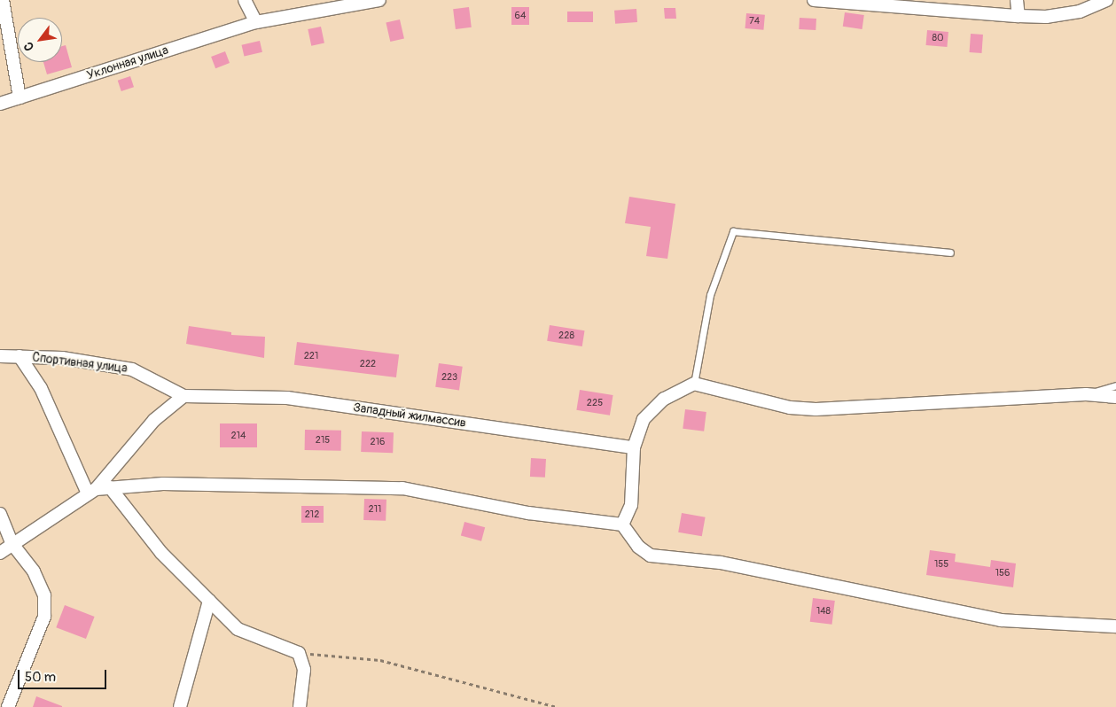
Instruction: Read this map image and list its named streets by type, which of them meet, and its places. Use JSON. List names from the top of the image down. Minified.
{"streets":{"street":["Уклонная улица","Спортивная улица","Западный жилмассив"]},"crossings":[["Спортивная улица","Западный жилмассив"]],"house_numbers":["64","74","80","228","221","222","223","225","214","215","216","211","212","155","156","148"],"scale_bar":"50 m","north":"bottom left"}
